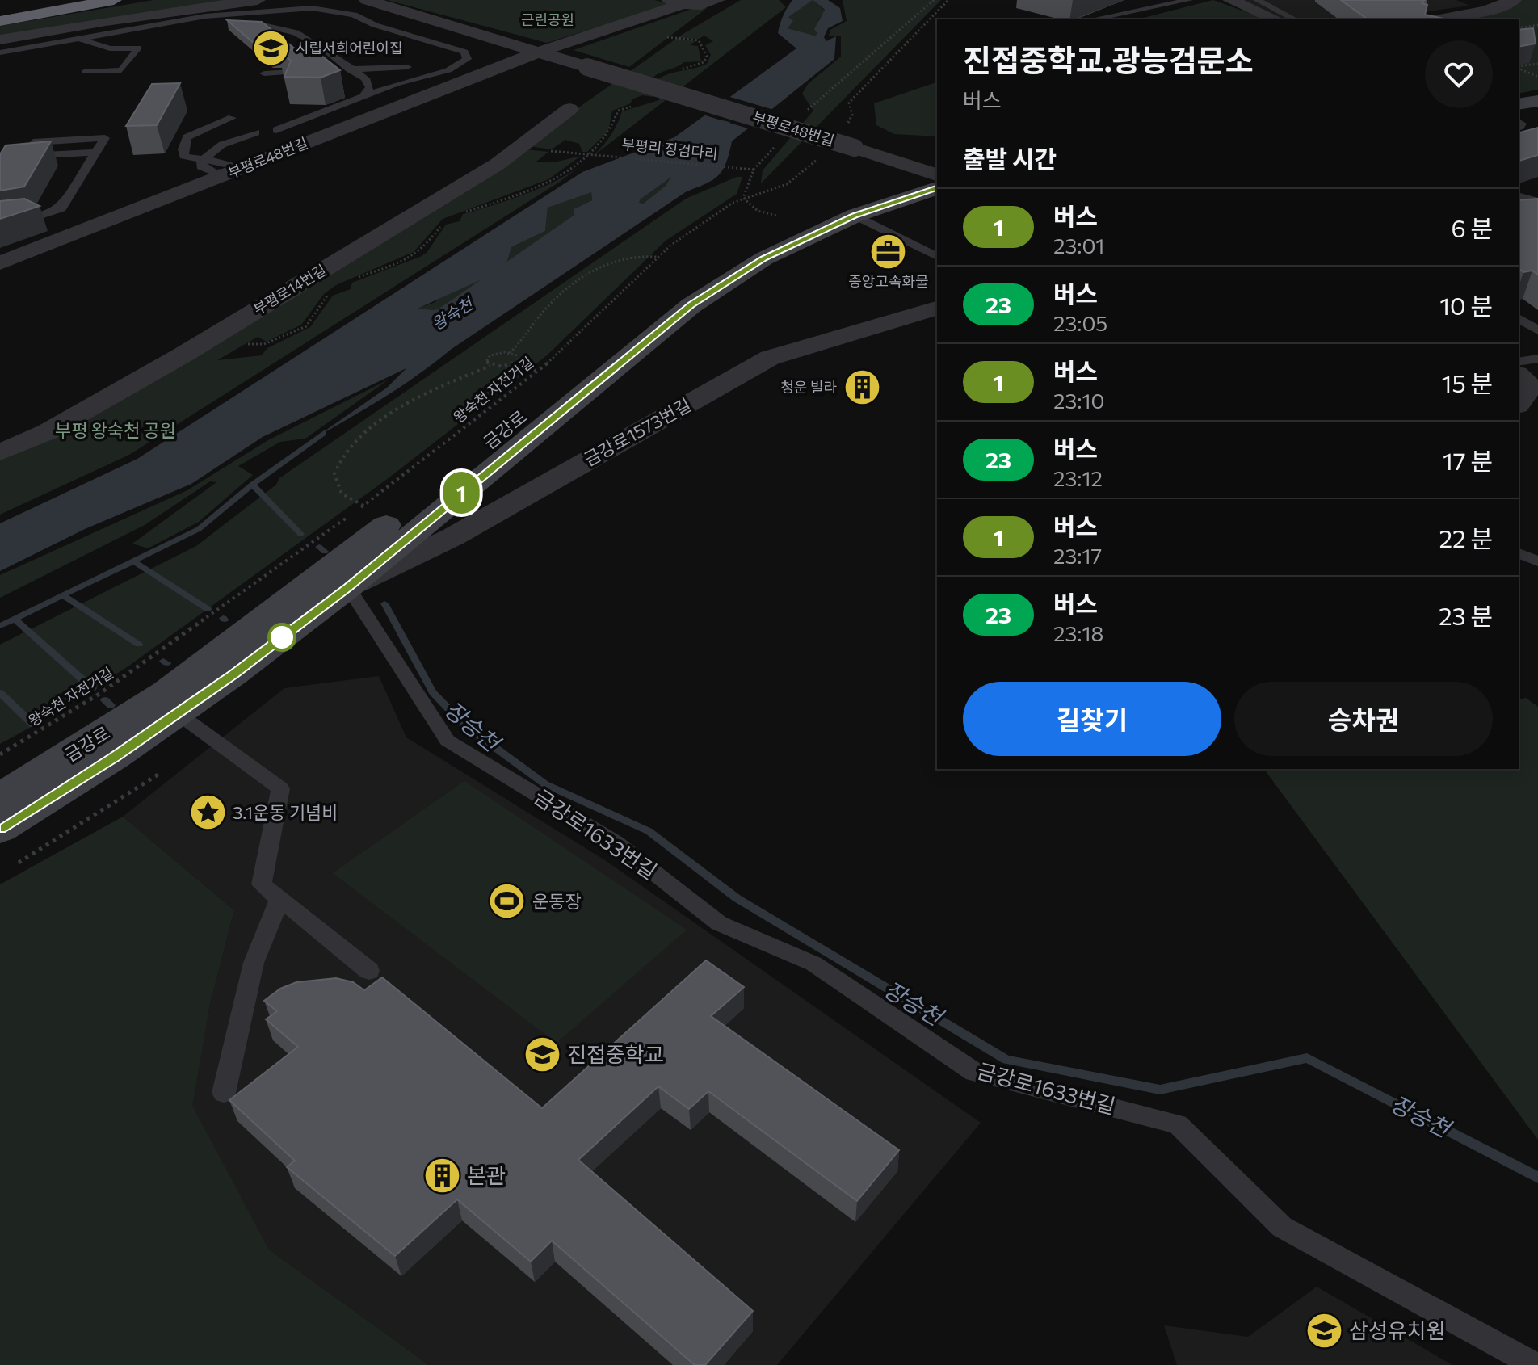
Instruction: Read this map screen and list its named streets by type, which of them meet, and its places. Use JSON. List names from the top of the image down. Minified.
{"streets":{"main road":["금강로"],"street":["부평로48번길","부평로14번길","금강로1573번길"],"lane":["금강로1633번길"],"path":["부평리 징검다리","왕숙천 자전거길"]},"crossings":[["금강로","금강로1573번길"],["금강로","금강로1633번길"],["금강로1573번길","금강로1633번길"]],"water":["왕숙천","장승천"],"parks":["근린공원","부평 왕숙천 공원"],"places":{"school or university":["시립서희어린이집","진접중학교","삼성유치원"],"office":["중앙고속화물"],"building":["청운 빌라","본관"],"place":["3.1운동 기념비"],"sports":["운동장"]},"lines":["bus line 1"],"page":{"on_map":"1","heading":[["진접중학교.광능검문소","버스"],"출발 시간"],"list":[{"mark":"1","name":"버스","note":"23:01","value":"6 분"},{"mark":"23","name":"버스","note":"23:05","value":"10 분"},{"mark":"1","name":"버스","note":"23:10","value":"15 분"},{"mark":"23","name":"버스","note":"23:12","value":"17 분"},{"mark":"1","name":"버스","note":"23:17","value":"22 분"},{"mark":"23","name":"버스","note":"23:18","value":"23 분"}],"buttons":["길찾기","승차권"]}}
